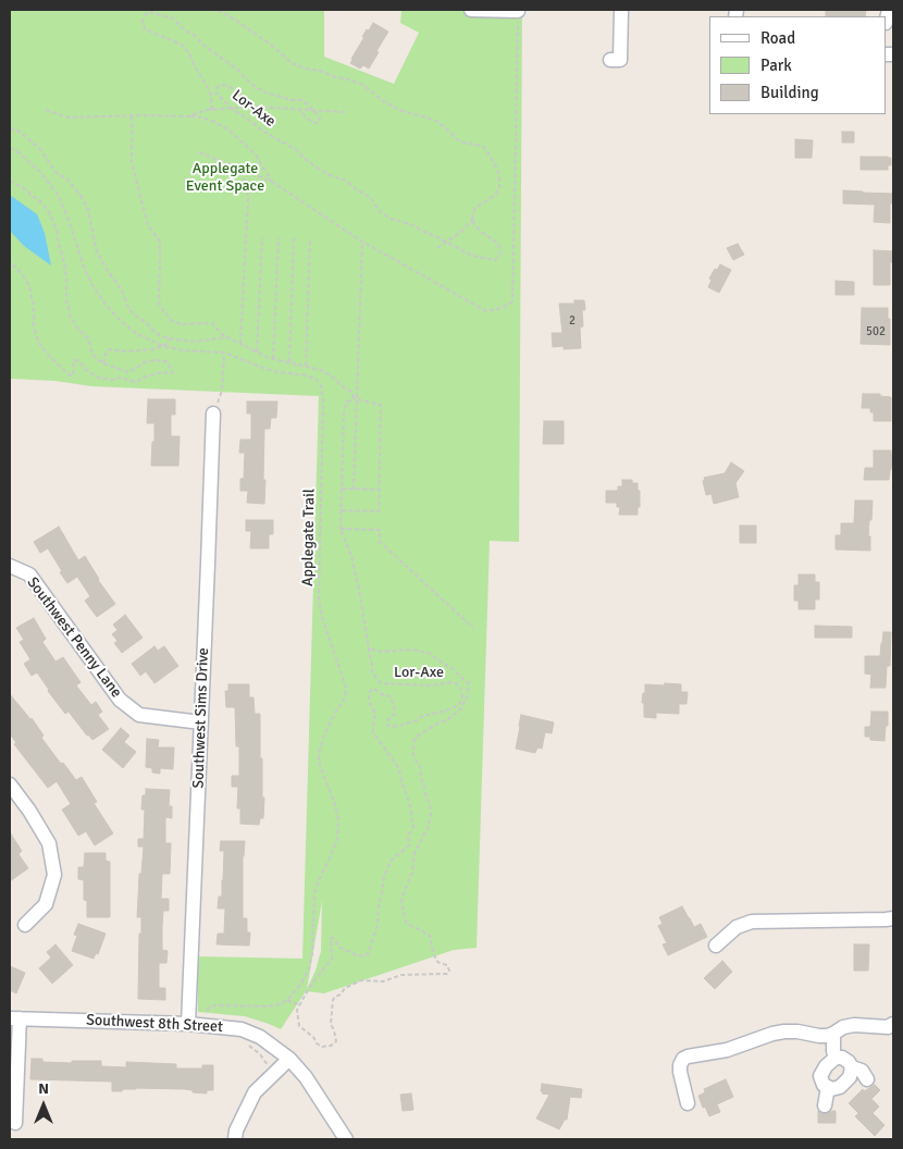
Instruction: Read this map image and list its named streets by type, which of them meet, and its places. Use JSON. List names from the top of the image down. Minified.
{"streets":{"street":["Southwest Penny Lane","Southwest Sims Drive","Southwest 8th Street"],"path":["Lor-Axe","Applegate Trail"]},"crossings":[["Lor-Axe","Applegate Trail"],["Southwest Penny Lane","Southwest Sims Drive"],["Southwest Sims Drive","Southwest 8th Street"]],"parks":["Applegate Event Space"],"house_numbers":["2","502"],"legend":["Road","Park","Building"],"north":"top"}
